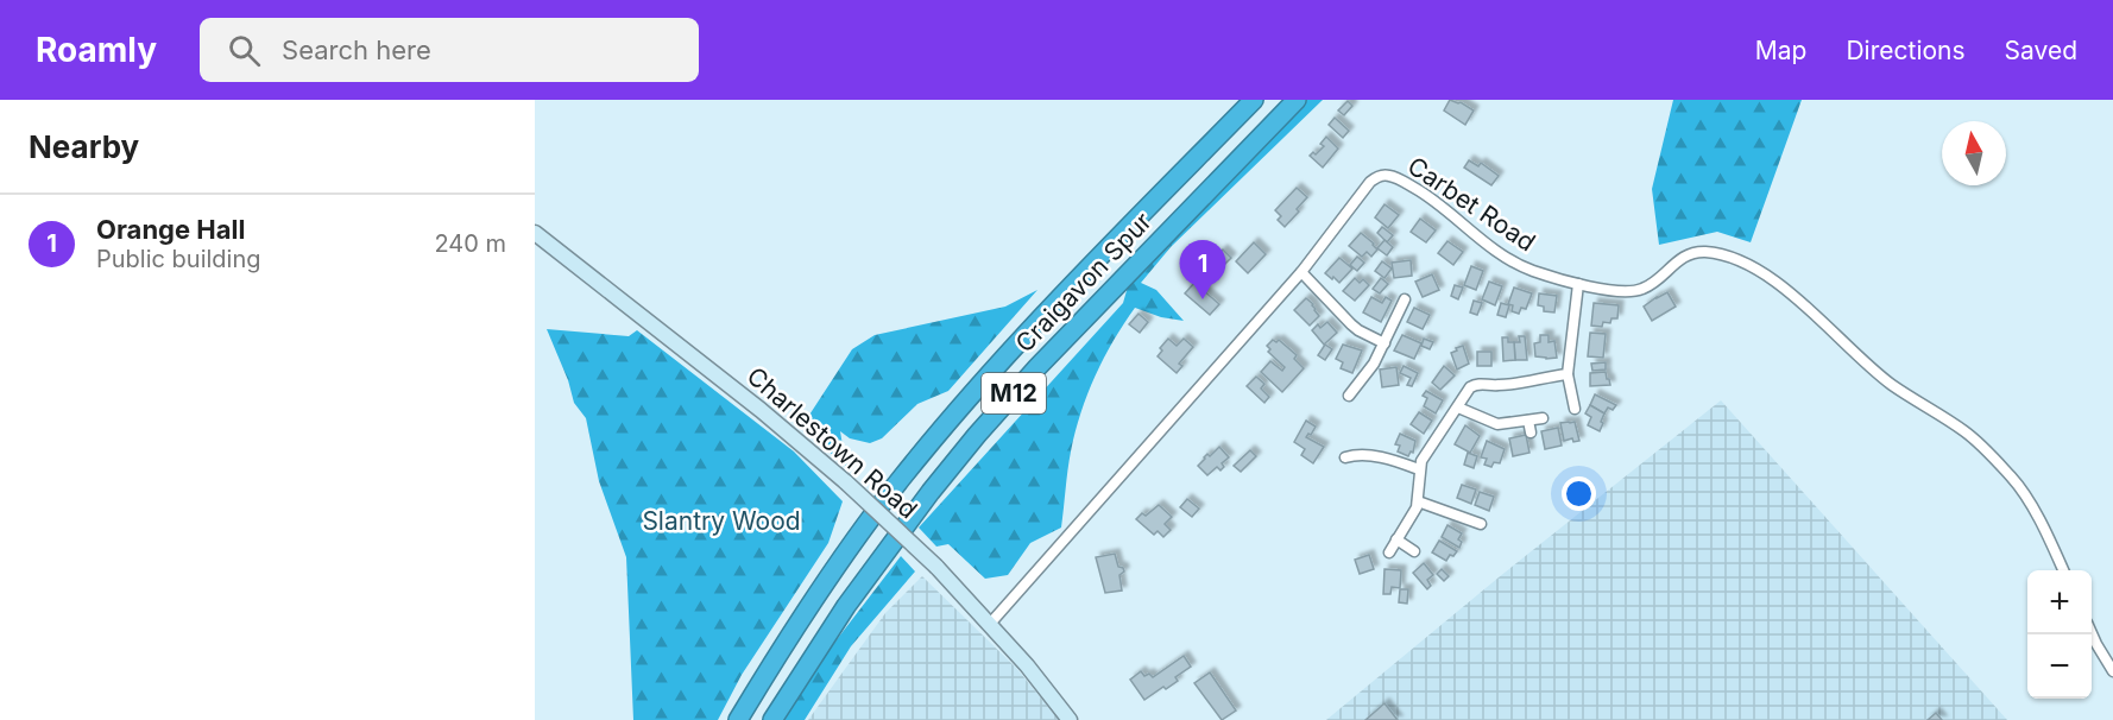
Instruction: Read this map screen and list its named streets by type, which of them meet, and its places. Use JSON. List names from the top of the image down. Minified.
{"streets":{"highway":["Craigavon Spur","M12"],"main road":["Charlestown Road"],"street":["Carbet Road"]},"crossings":[["Carbet Road","Charlestown Road"]],"parks":["Slantry Wood"],"north":"top","page":{"header":"Roamly","search":"Search here","nav":["Map","Directions","Saved"],"heading":"Nearby","list":[{"mark":"1","name":"Orange Hall","note":"Public building","value":"240 m"}],"pins":"1","map_buttons":["+","−"]}}
